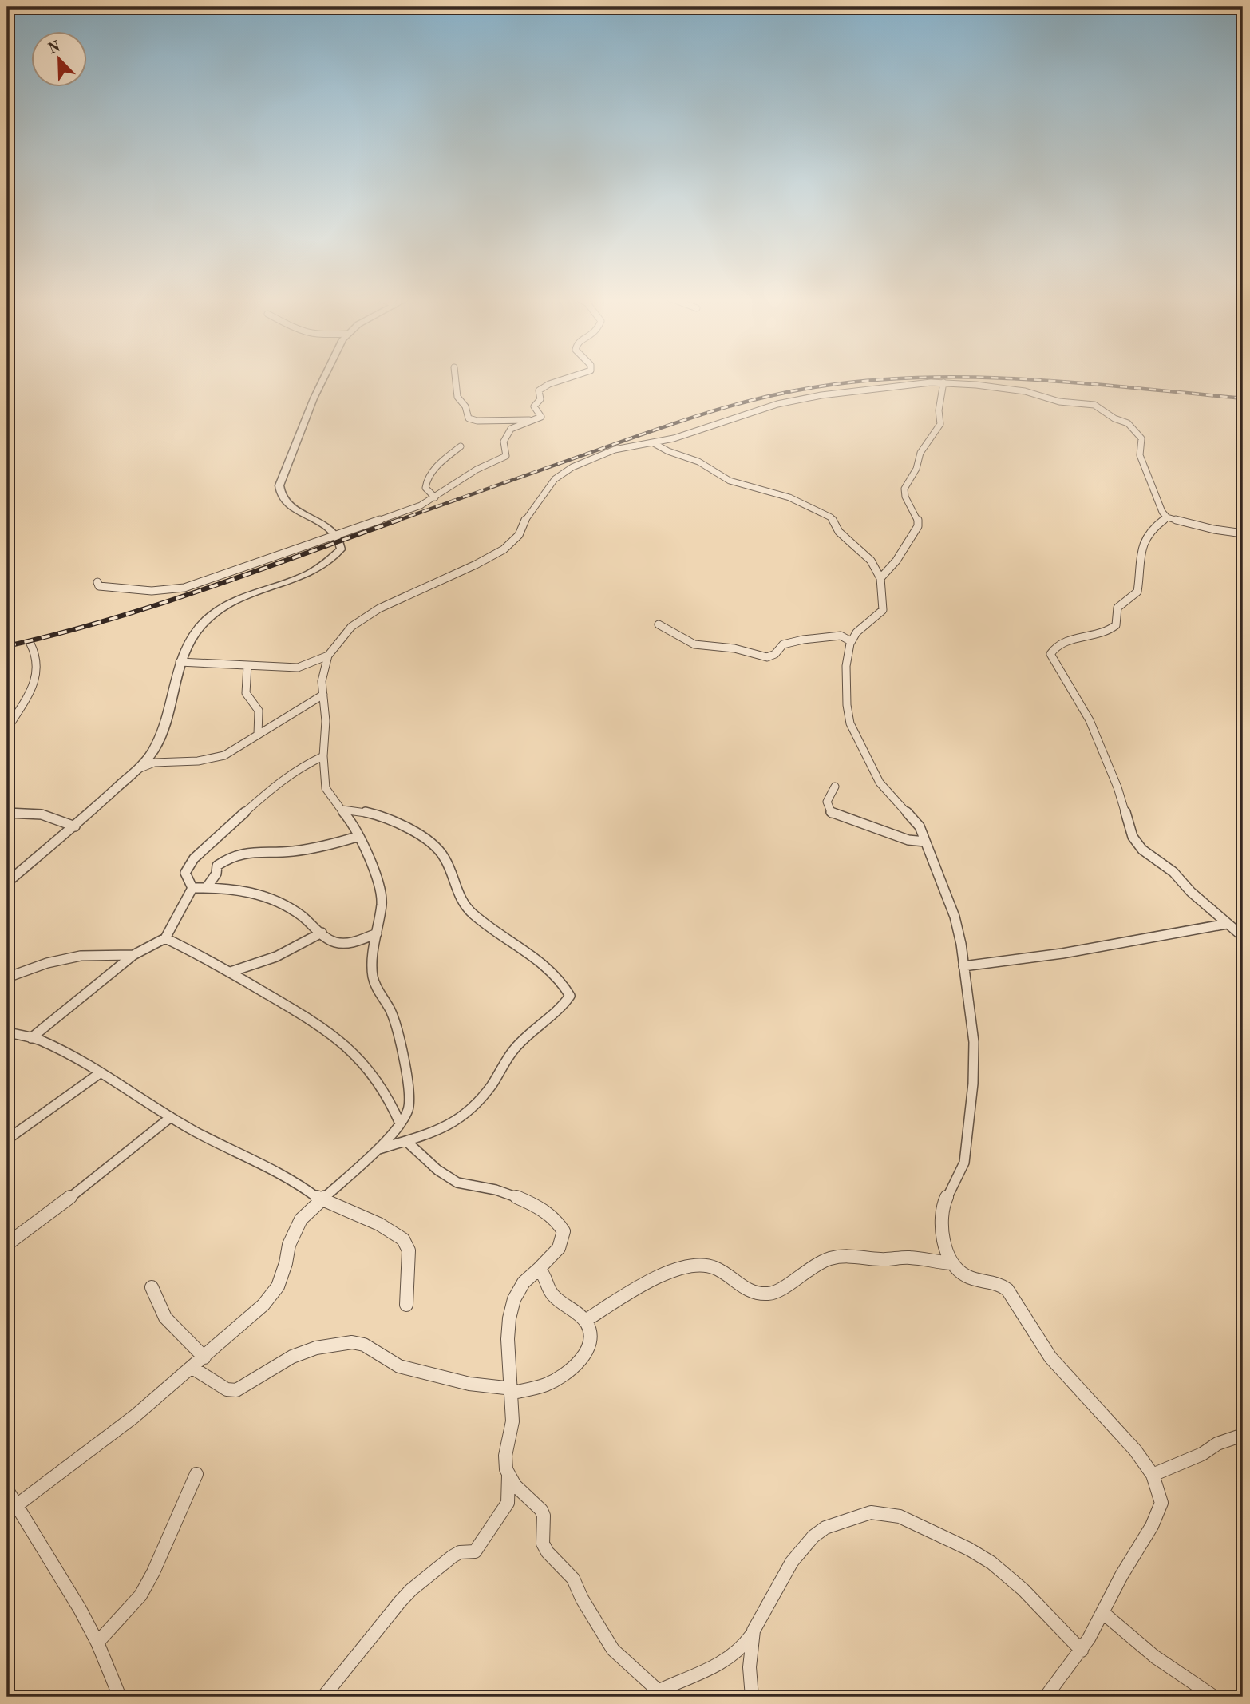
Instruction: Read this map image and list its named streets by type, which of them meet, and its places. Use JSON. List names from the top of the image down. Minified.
{"north":"top left"}
